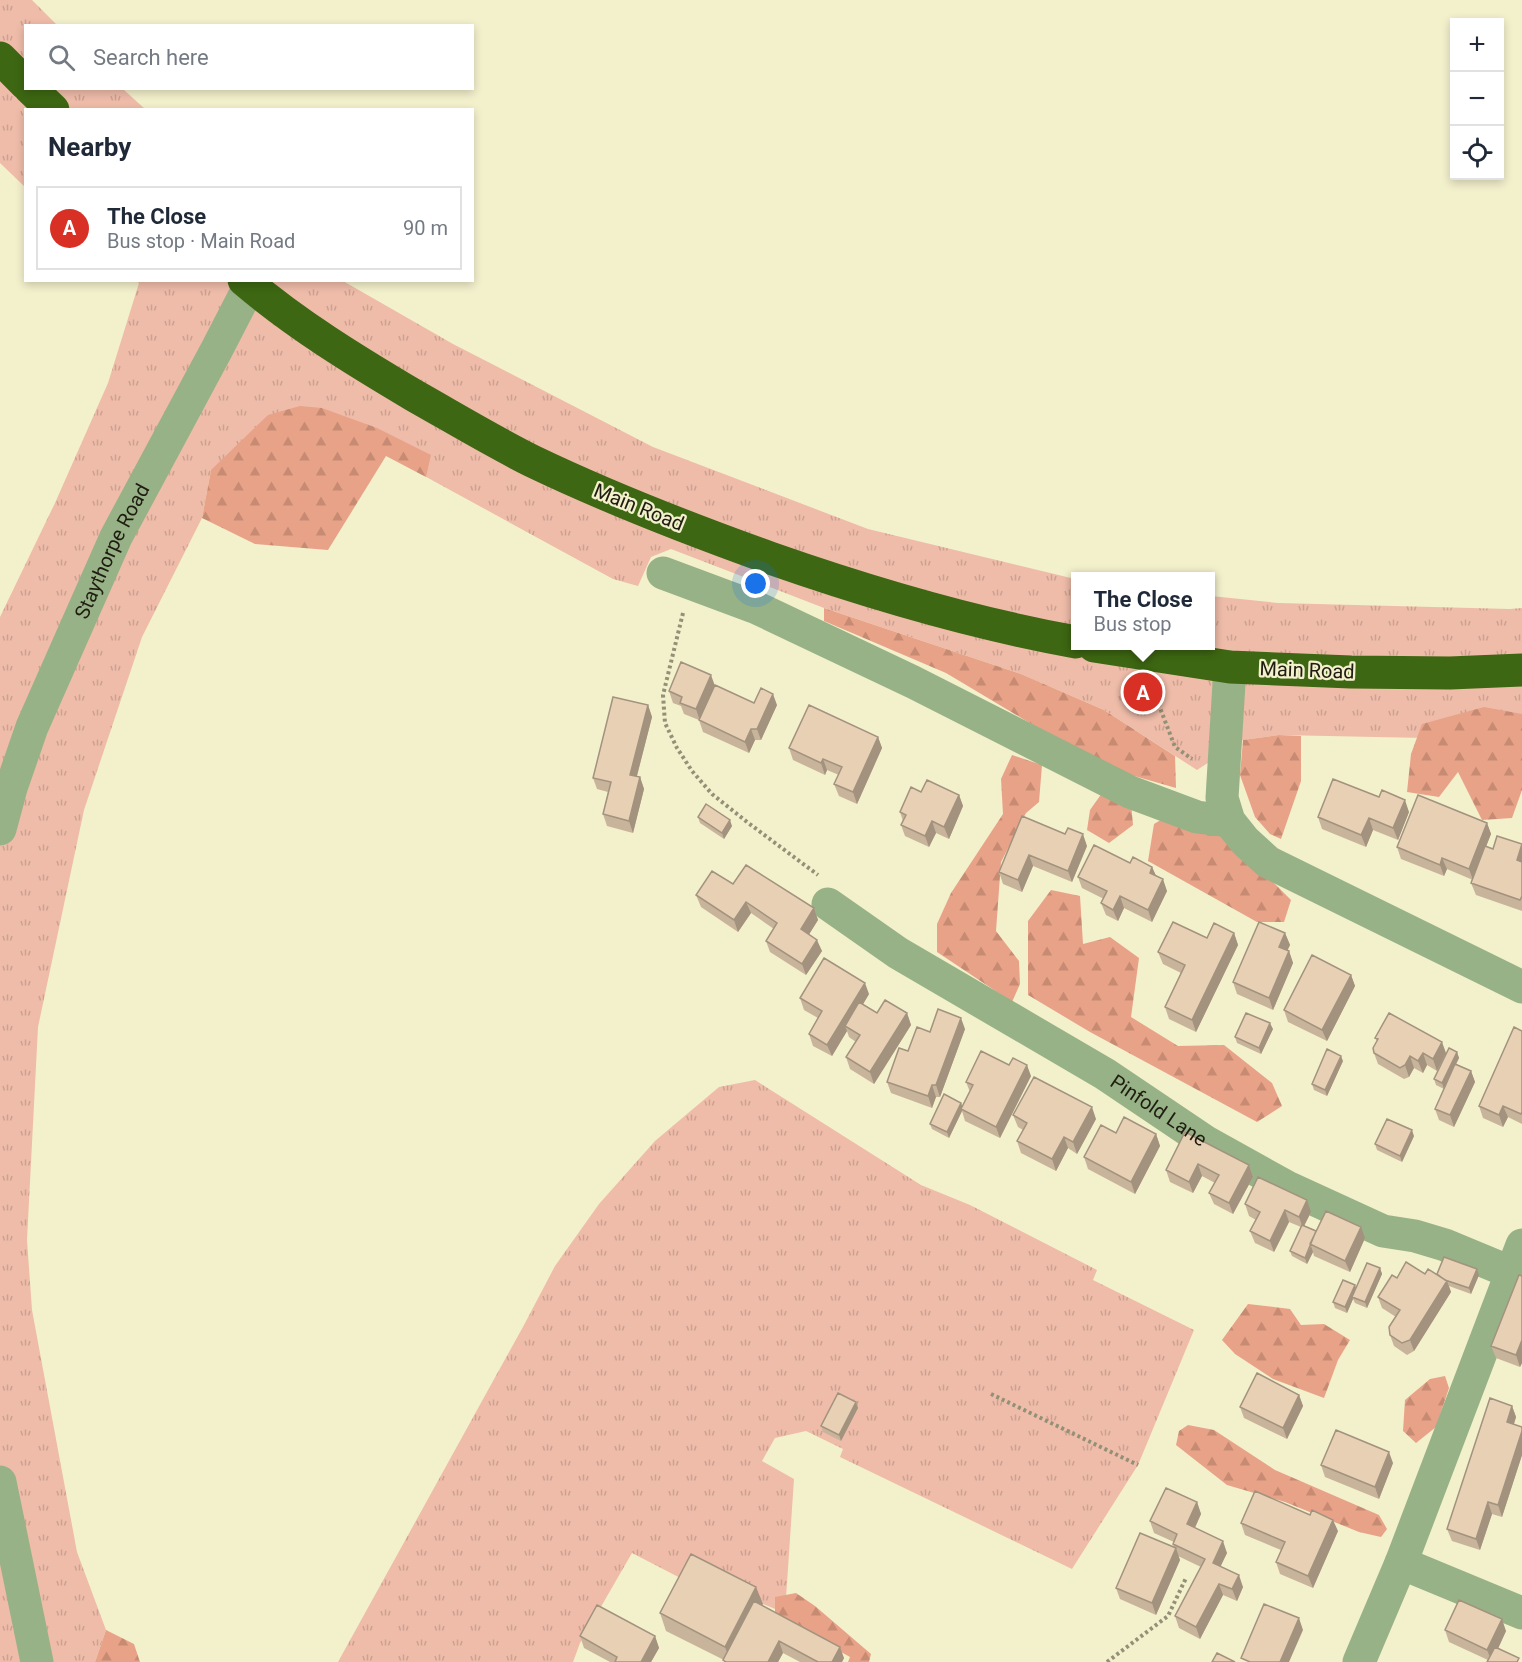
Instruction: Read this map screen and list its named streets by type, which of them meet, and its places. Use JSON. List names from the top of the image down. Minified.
{"streets":{"highway":["Main Road"],"street":["Staythorpe Road","Pinfold Lane"]},"crossings":[["Main Road","Staythorpe Road"]],"page":{"map_buttons":["+","−"],"search":"Search here","heading":"Nearby","list":[{"mark":"A","name":"The Close","note":"Bus stop · Main Road","value":"90 m"}],"popup":["The Close","Bus stop"],"pins":"A"}}
